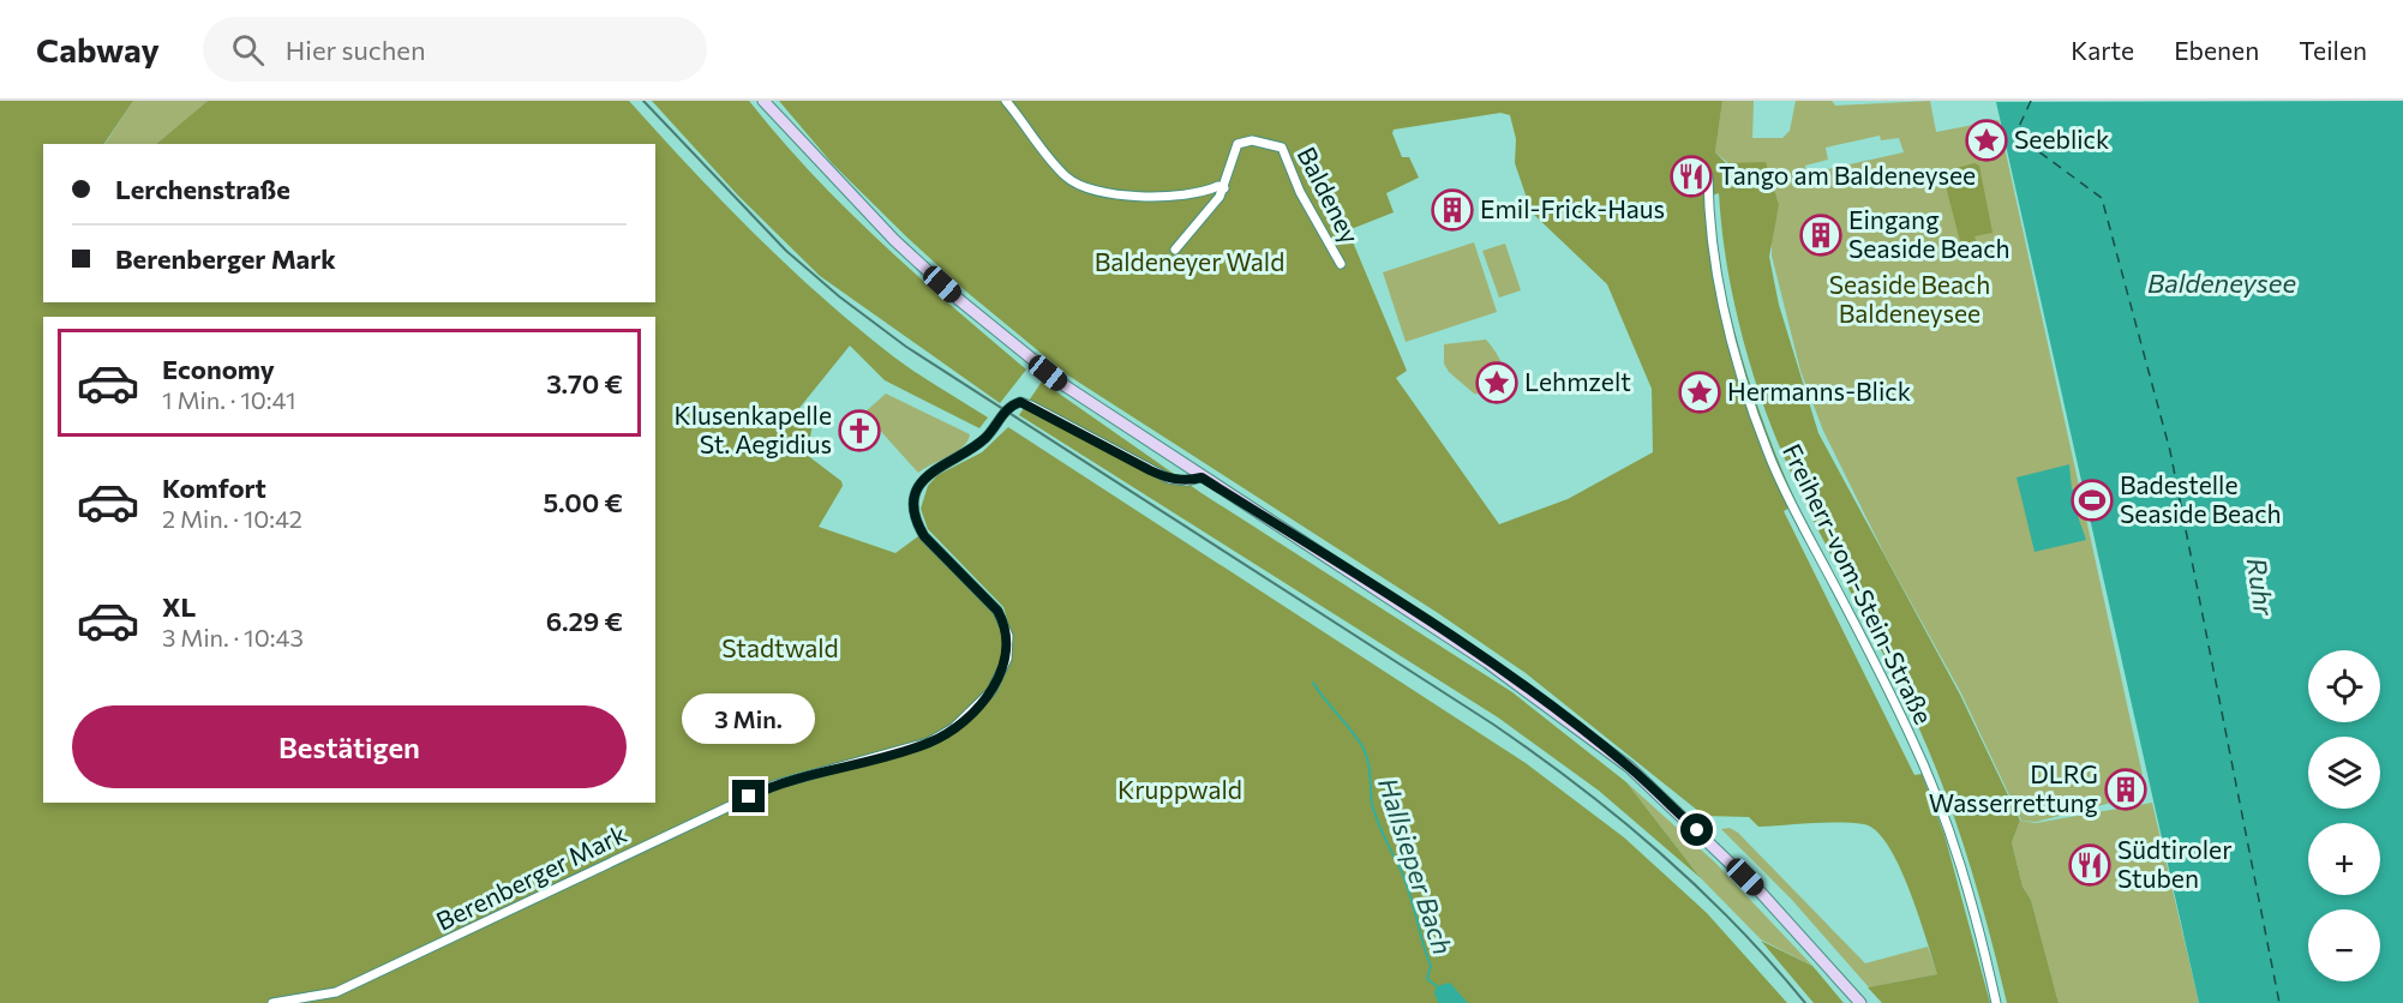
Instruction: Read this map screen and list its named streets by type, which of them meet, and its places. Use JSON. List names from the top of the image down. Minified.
{"streets":{"street":["Baldeney","Freiherr-vom-Stein-Straße","Berenberger Mark"]},"water":["Baldeneysee","Ruhr","Hallsieper Bach"],"parks":["Baldeneyer Wald","Seaside Beach Baldeneysee","Stadtwald","Kruppwald"],"places":{"place":["Seeblick","Lehmzelt","Hermanns-Blick"],"restaurant":["Tango am Baldeneysee","Südtiroler Stuben"],"building":["Emil-Frick-Haus","Eingang Seaside Beach","DLRG Wasserrettung"],"church":["Klusenkapelle St. Aegidius"],"sports":["Badestelle Seaside Beach"]},"page":{"header":"Cabway","search":"Hier suchen","nav":["Karte","Ebenen","Teilen"],"banner":["Lerchenstraße","Berenberger Mark"],"list":[{"name":"Economy","note":"1 Min. · 10:41","value":"3.70 €"},{"name":"Komfort","note":"2 Min. · 10:42","value":"5.00 €"},{"name":"XL","note":"3 Min. · 10:43","value":"6.29 €"}],"map_buttons":["+","−"],"buttons":"Bestätigen","bubble":"3 Min."}}
